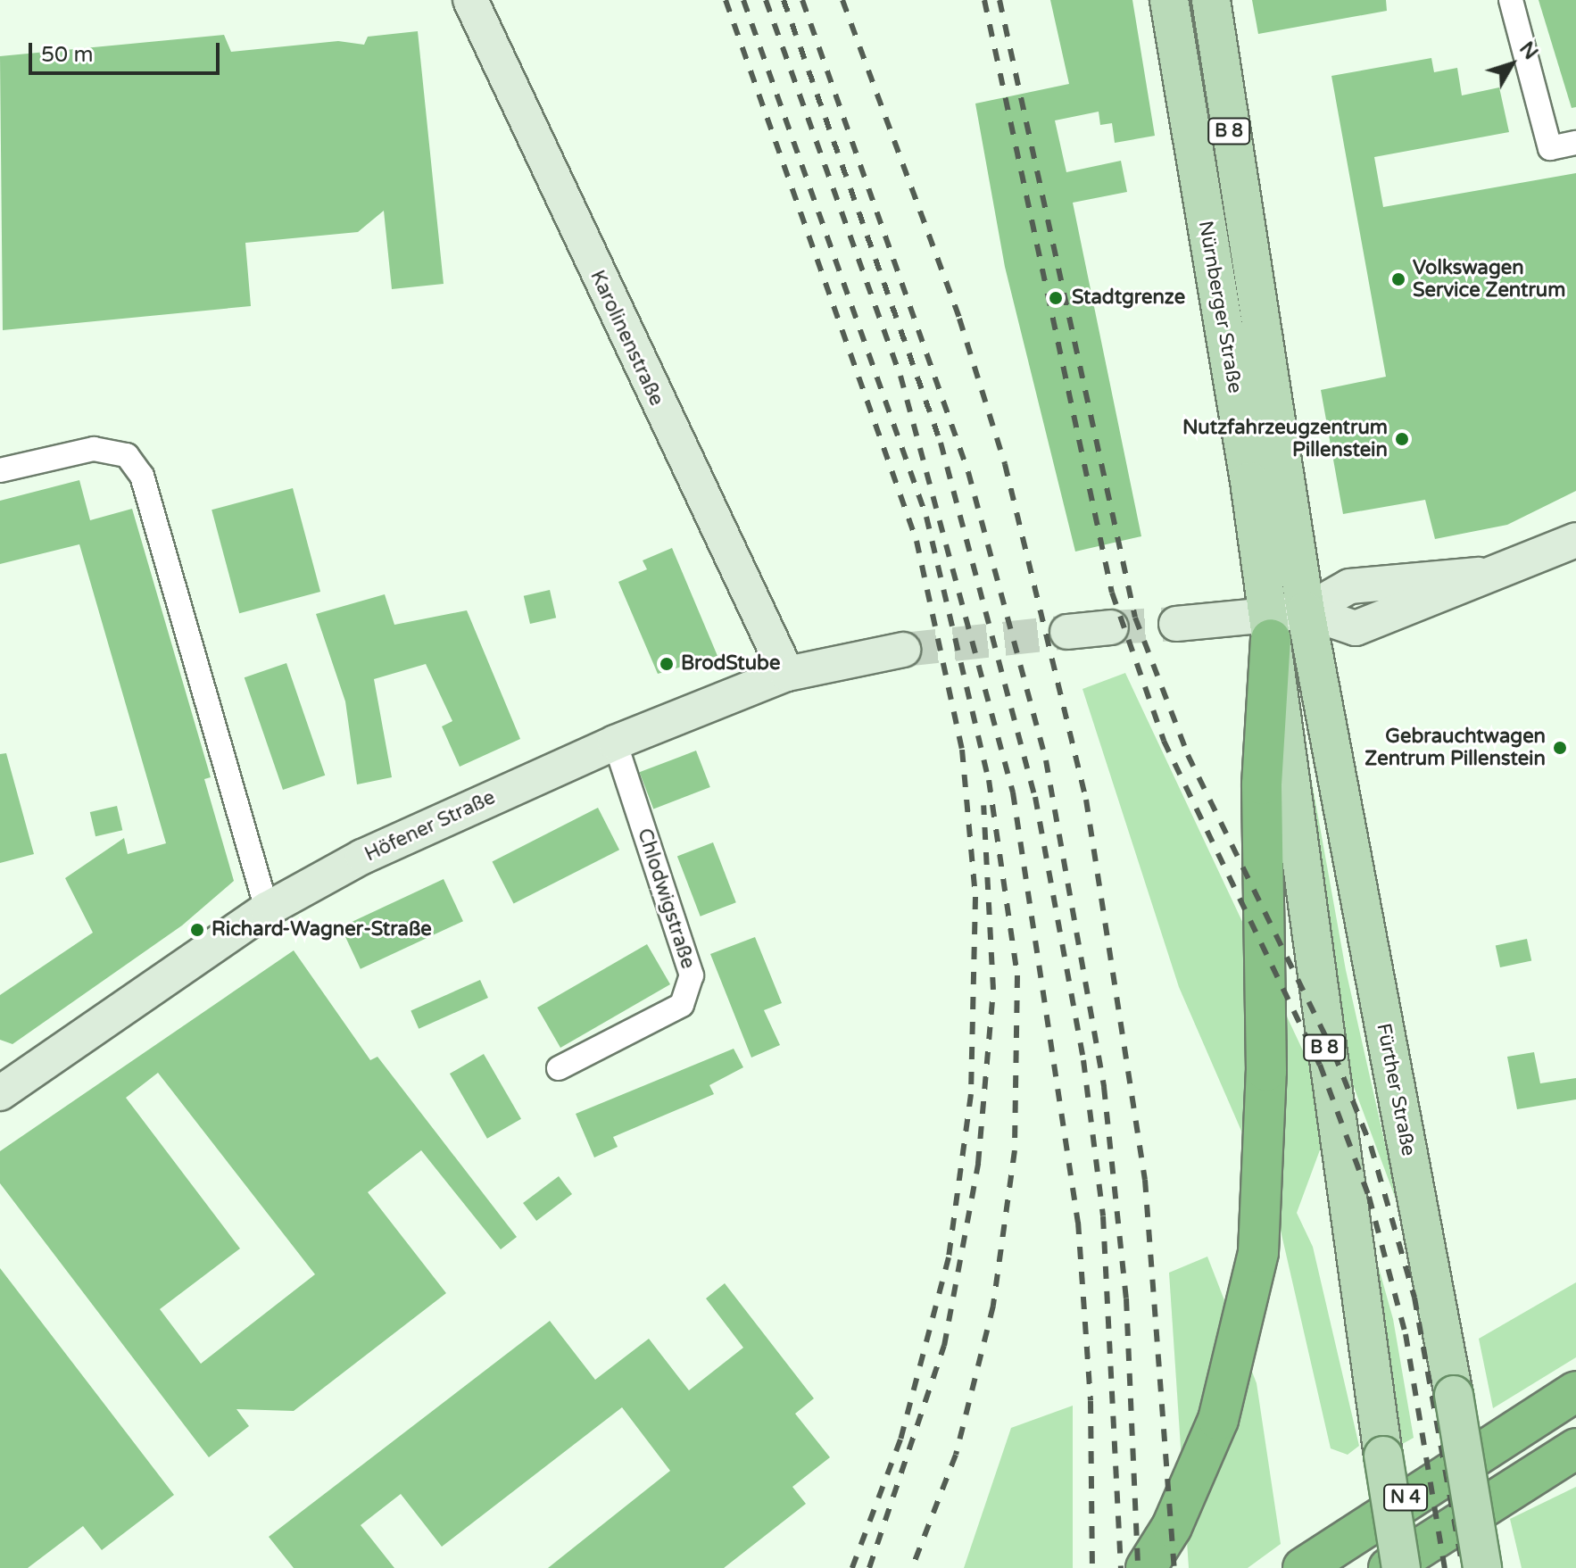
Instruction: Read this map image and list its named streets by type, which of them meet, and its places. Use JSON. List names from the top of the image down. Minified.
{"streets":{"highway":["N 4"],"main road":["B 8","Nürnberger Straße","Karolinenstraße","Höfener Straße","Fürther Straße"],"street":["Chlodwigstraße"]},"crossings":[["B 8","Nürnberger Straße"],["Nürnberger Straße","Fürther Straße"],["Karolinenstraße","Höfener Straße"],["Höfener Straße","Chlodwigstraße"]],"places":["Volkswagen Service Zentrum","Stadtgrenze","Nutzfahrzeugzentrum Pillenstein","BrodStube","Gebrauchtwagen Zentrum Pillenstein","Richard-Wagner-Straße"],"scale_bar":"50 m","north":"top right"}
